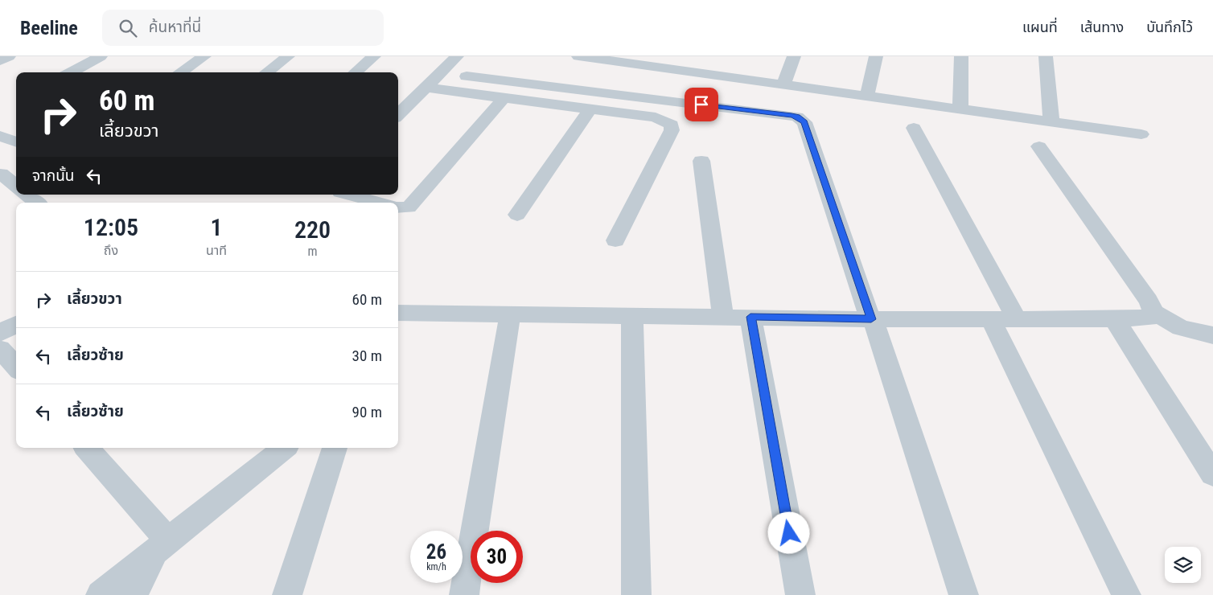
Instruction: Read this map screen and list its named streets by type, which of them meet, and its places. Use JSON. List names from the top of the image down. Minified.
{"page":{"header":"Beeline","search":"ค้นหาที่นี่","nav":["แผนที่","เส้นทาง","บันทึกไว้"],"turn":["60 m","เลี้ยวขวา"],"then":"จากนั้น","eta":["12:05","ถึง","1","นาที","220","m"],"list":[{"name":"เลี้ยวขวา","value":"60 m"},{"name":"เลี้ยวซ้าย","value":"30 m"},{"name":"เลี้ยวซ้าย","value":"90 m"}],"speed":"26 km/h","limit":"30"}}
